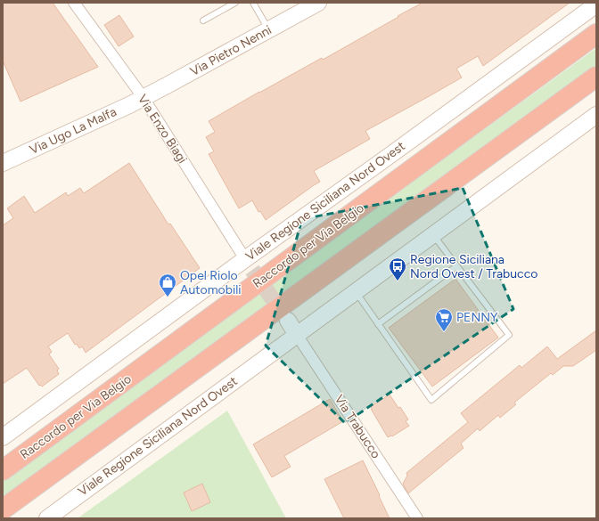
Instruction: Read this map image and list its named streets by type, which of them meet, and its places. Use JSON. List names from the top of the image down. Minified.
{"streets":{"highway":["Raccordo per Via Belgio"],"street":["Via Pietro Nenni","Via Enzo Biagi","Via Ugo La Malfa","Viale Regione Siciliana Nord Ovest","Via Trabucco"]},"crossings":[["Via Pietro Nenni","Via Enzo Biagi"],["Via Pietro Nenni","Via Ugo La Malfa"],["Via Enzo Biagi","Via Ugo La Malfa"],["Via Enzo Biagi","Viale Regione Siciliana Nord Ovest"],["Viale Regione Siciliana Nord Ovest","Via Trabucco"]],"places":{"bus stop":["Regione Siciliana Nord Ovest / Trabucco"],"shop":["Opel Riolo Automobili"],"supermarket":["PENNY"]}}
